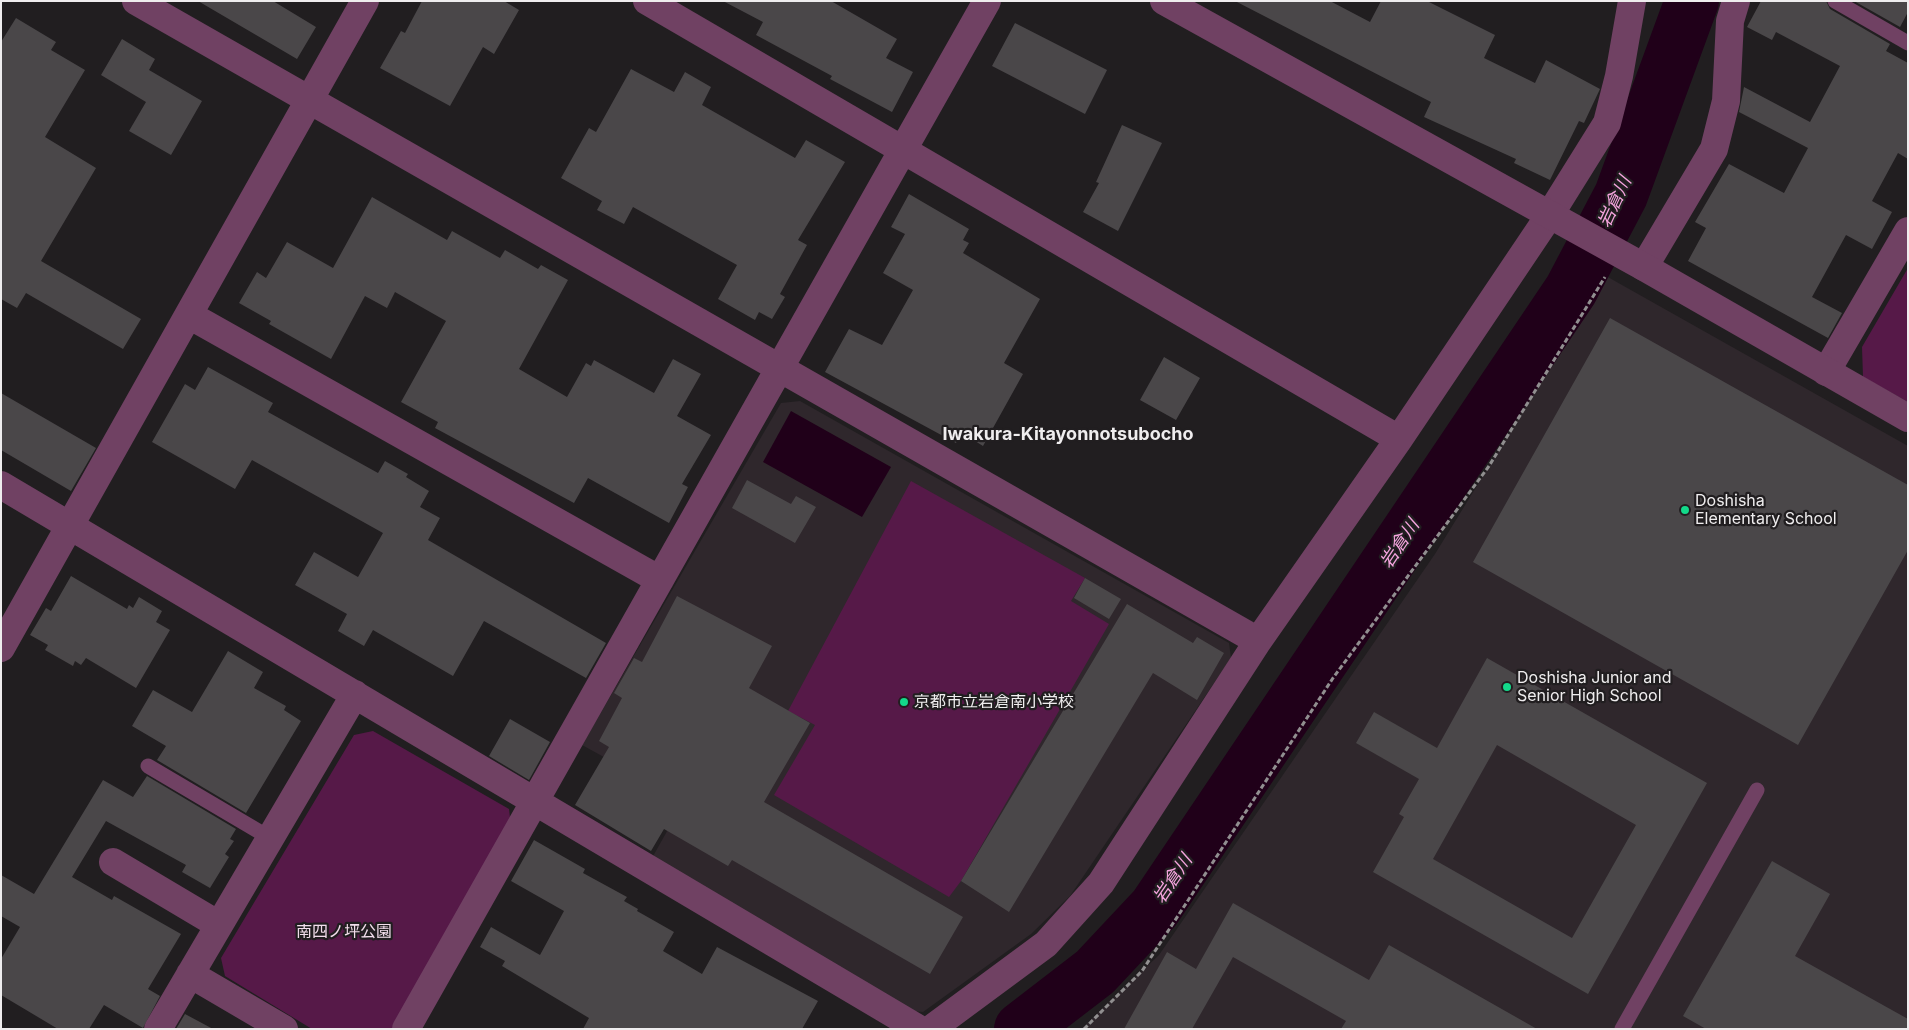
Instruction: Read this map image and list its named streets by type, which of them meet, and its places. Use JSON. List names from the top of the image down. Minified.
{"districts":["Iwakura-Kitayonnotsubocho"],"water":["岩倉川"],"parks":["南四ノ坪公園"],"places":["Doshisha Elementary School","Doshisha Junior and Senior High School","京都市立岩倉南小学校"]}
